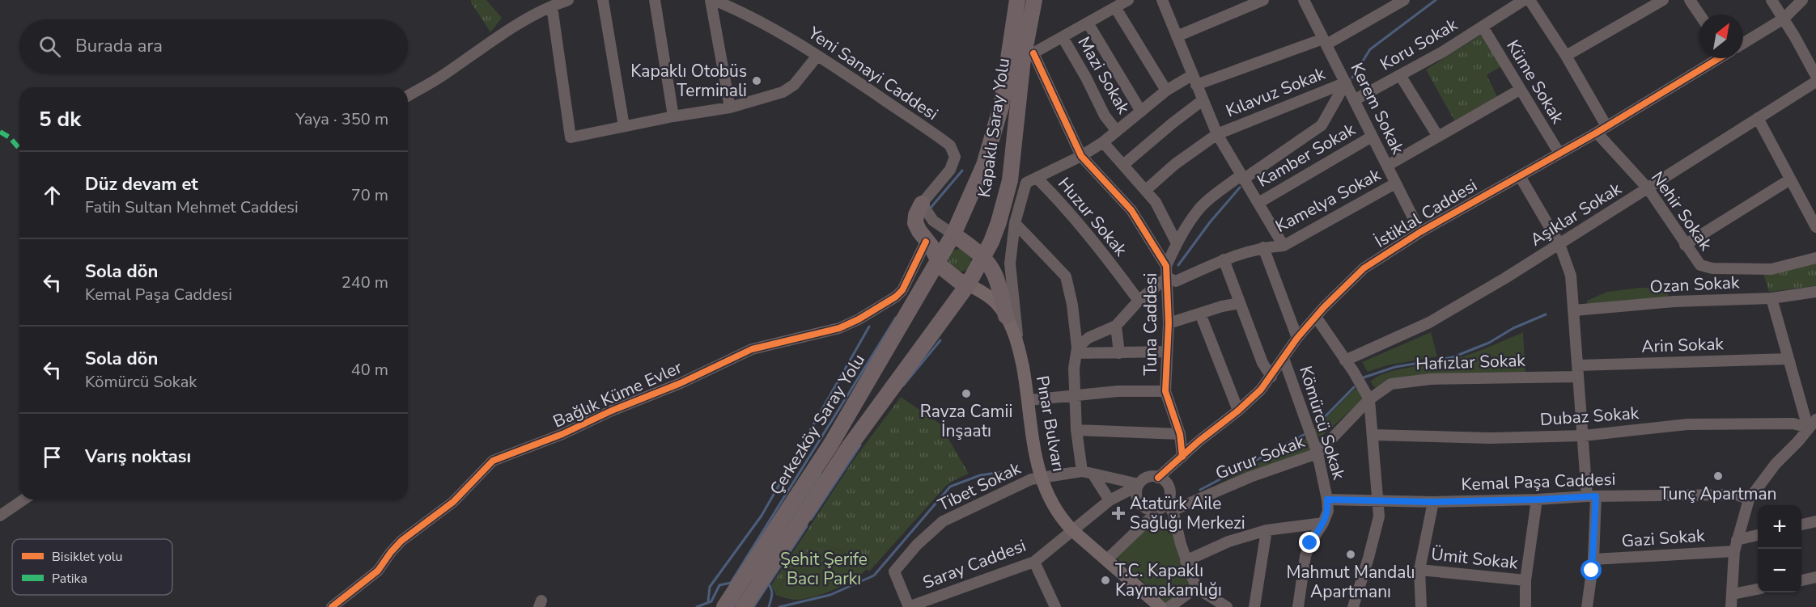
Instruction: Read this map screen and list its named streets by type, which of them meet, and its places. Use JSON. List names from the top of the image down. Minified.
{"streets":{"highway":["Kapaklı Saray Yolu","Çerkezköy Saray Yolu"],"main road":["Pınar Bulvarı"],"street":["Koru Sokak","Yeni Sanayi Caddesi","Mazi Sokak","Küme Sokak","Kılavuz Sokak","Kerem Sokak","Kamber Sokak","Kamelya Sokak","Nehir Sokak","İstiklal Caddesi","Aşıklar Sokak","Huzur Sokak","Ozan Sokak","Tuna Caddesi","Arin Sokak","Hafızlar Sokak","Bağlık Küme Evler","Dubaz Sokak","Kömürcü Sokak","Gurur Sokak","Kemal Paşa Caddesi","Tibet Sokak","Gazi Sokak","Ümit Sokak","Saray Caddesi"]},"crossings":[["Koru Sokak","Küme Sokak"],["Koru Sokak","Kerem Sokak"],["Küme Sokak","Kamelya Sokak"],["Küme Sokak","İstiklal Caddesi"],["Kılavuz Sokak","Kerem Sokak"],["Kerem Sokak","Kamber Sokak"],["Kerem Sokak","Kamelya Sokak"],["Kerem Sokak","İstiklal Caddesi"],["Kapaklı Saray Yolu","Tuna Caddesi"],["Kapaklı Saray Yolu","Çerkezköy Saray Yolu"],["Kamelya Sokak","Tuna Caddesi"],["Nehir Sokak","İstiklal Caddesi"],["Nehir Sokak","Aşıklar Sokak"],["İstiklal Caddesi","Tuna Caddesi"],["İstiklal Caddesi","Kömürcü Sokak"],["İstiklal Caddesi","Gurur Sokak"],["Arin Sokak","Hafızlar Sokak"],["Hafızlar Sokak","Gurur Sokak"],["Kömürcü Sokak","Gurur Sokak"],["Kömürcü Sokak","Kemal Paşa Caddesi"],["Pınar Bulvarı","Tibet Sokak"],["Pınar Bulvarı","Saray Caddesi"],["Tibet Sokak","Saray Caddesi"]],"parks":["Şehit Şerife Bacı Parkı"],"places":{"other":["Kapaklı Otobüs Terminali","Ravza Camii İnşaatı","Tunç Apartman","Mahmut Mandalı Apartmanı","T.C. Kapaklı Kaymakamlığı"],"health":["Atatürk Aile Sağlığı Merkezi"]},"legend":["Bisiklet yolu","Patika"],"north":"top right","page":{"search":"Burada ara","heading":["5 dk","Yaya · 350 m"],"list":[["Düz devam et","Fatih Sultan Mehmet Caddesi","70 m"],["Sola dön","Kemal Paşa Caddesi","240 m"],["Sola dön","Kömürcü Sokak","40 m"],"Varış noktası"],"map_buttons":["+","−"]}}
